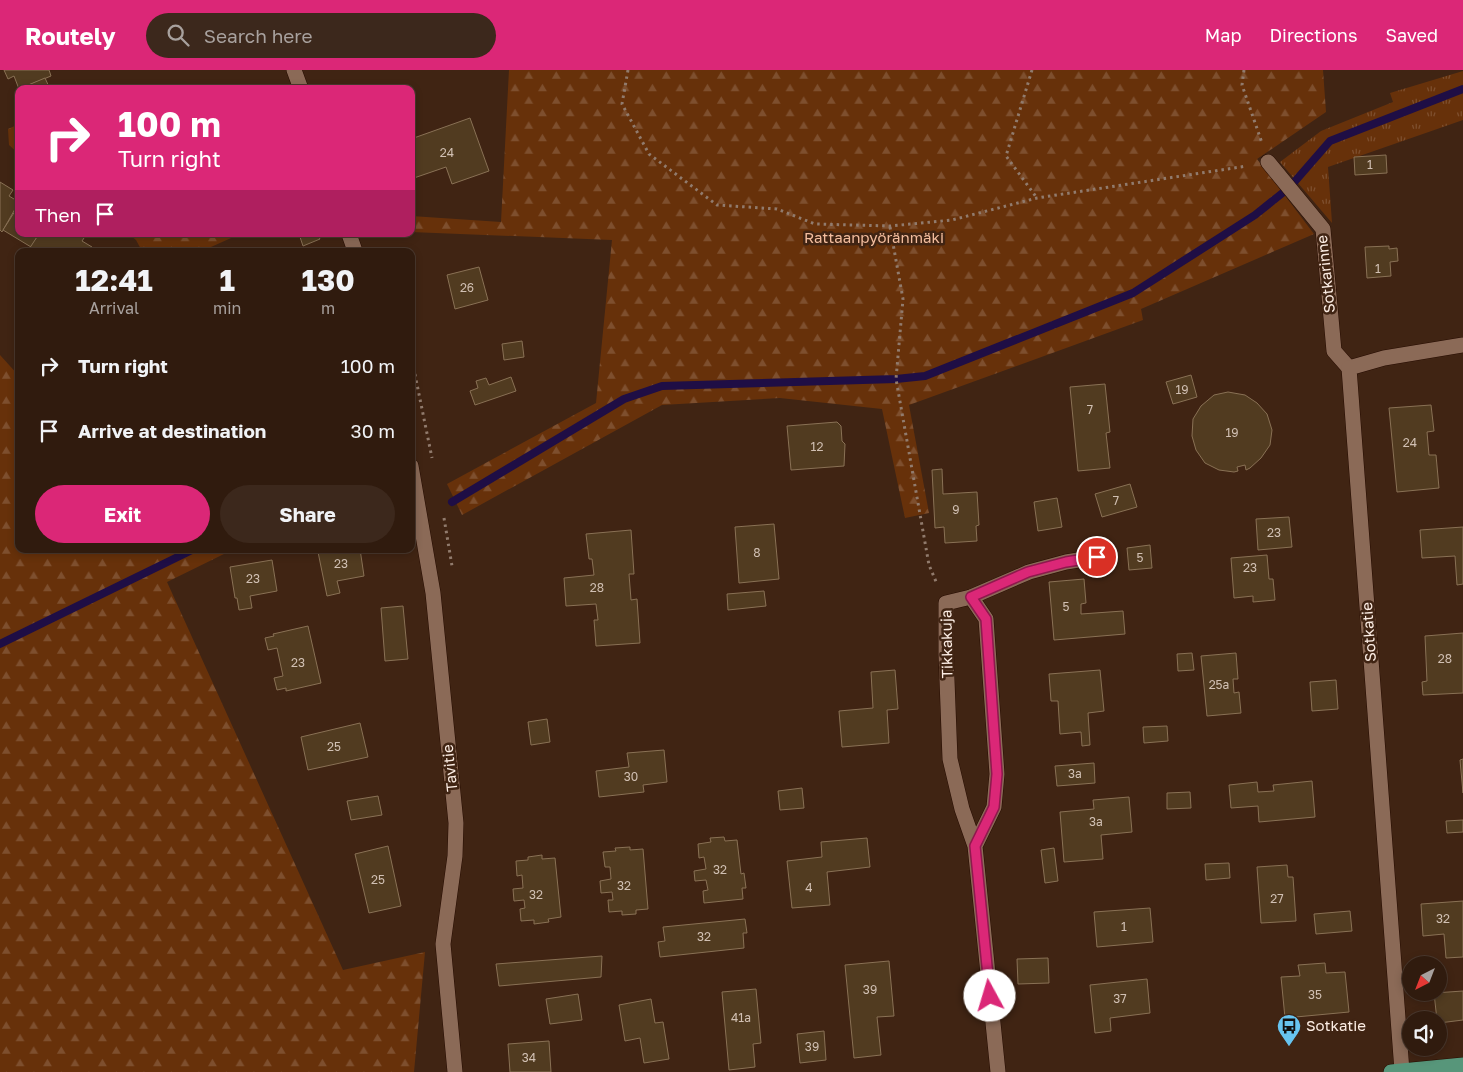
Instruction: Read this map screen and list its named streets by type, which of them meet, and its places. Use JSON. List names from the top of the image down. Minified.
{"streets":{"street":["Sotkarinne","Sotkatie","Tikkakuja","Tavitie"]},"crossings":[["Sotkarinne","Sotkatie"]],"parks":["Rattaanpyöränmäki"],"places":{"bus stop":["Sotkatie"]},"house_numbers":["24","1","1","26","19","7","19","24","12","7","9","23","8","5","23","23","23","28","5","28","23","25a","25","3a","30","3a","32","25","32","4","32","27","32","1","32","39","35","37","41a","39","34"],"north":"bottom left","page":{"header":"Routely","search":"Search here","nav":["Map","Directions","Saved"],"turn":["100 m","Turn right"],"then":"Then","eta":["12:41","Arrival","1","min","130","m"],"list":[{"name":"Turn right","value":"100 m"},{"name":"Arrive at destination","value":"30 m"}],"buttons":["Exit","Share"]}}
